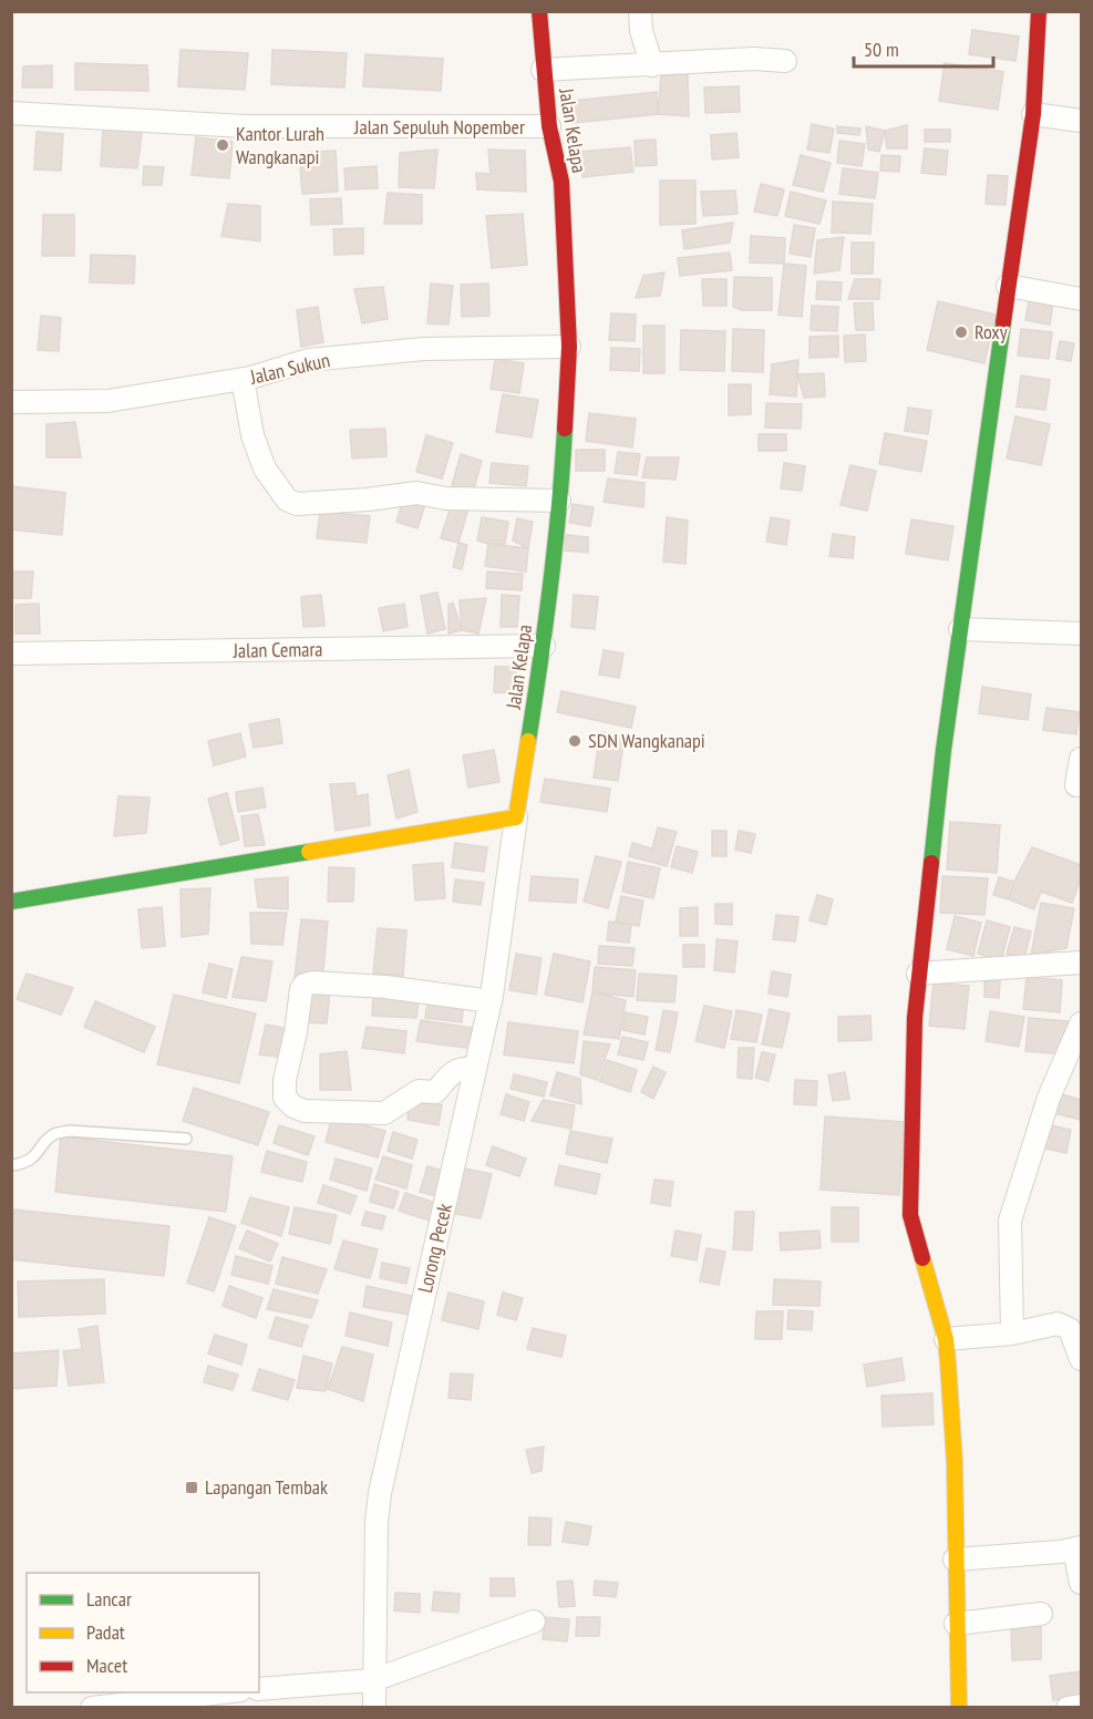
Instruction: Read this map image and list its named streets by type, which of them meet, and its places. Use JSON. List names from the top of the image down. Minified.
{"streets":{"street":["Jalan Sepuluh Nopember","Jalan Kelapa","Jalan Sukun","Jalan Cemara","Lorong Pecek"]},"crossings":[["Jalan Sepuluh Nopember","Jalan Kelapa"],["Jalan Kelapa","Jalan Sukun"],["Jalan Kelapa","Jalan Cemara"],["Jalan Kelapa","Lorong Pecek"]],"places":{"other":["Kantor Lurah Wangkanapi","Roxy","SDN Wangkanapi"],"transit":["Lapangan Tembak"]},"legend":["Lancar","Padat","Macet"],"scale_bar":"50 m"}
